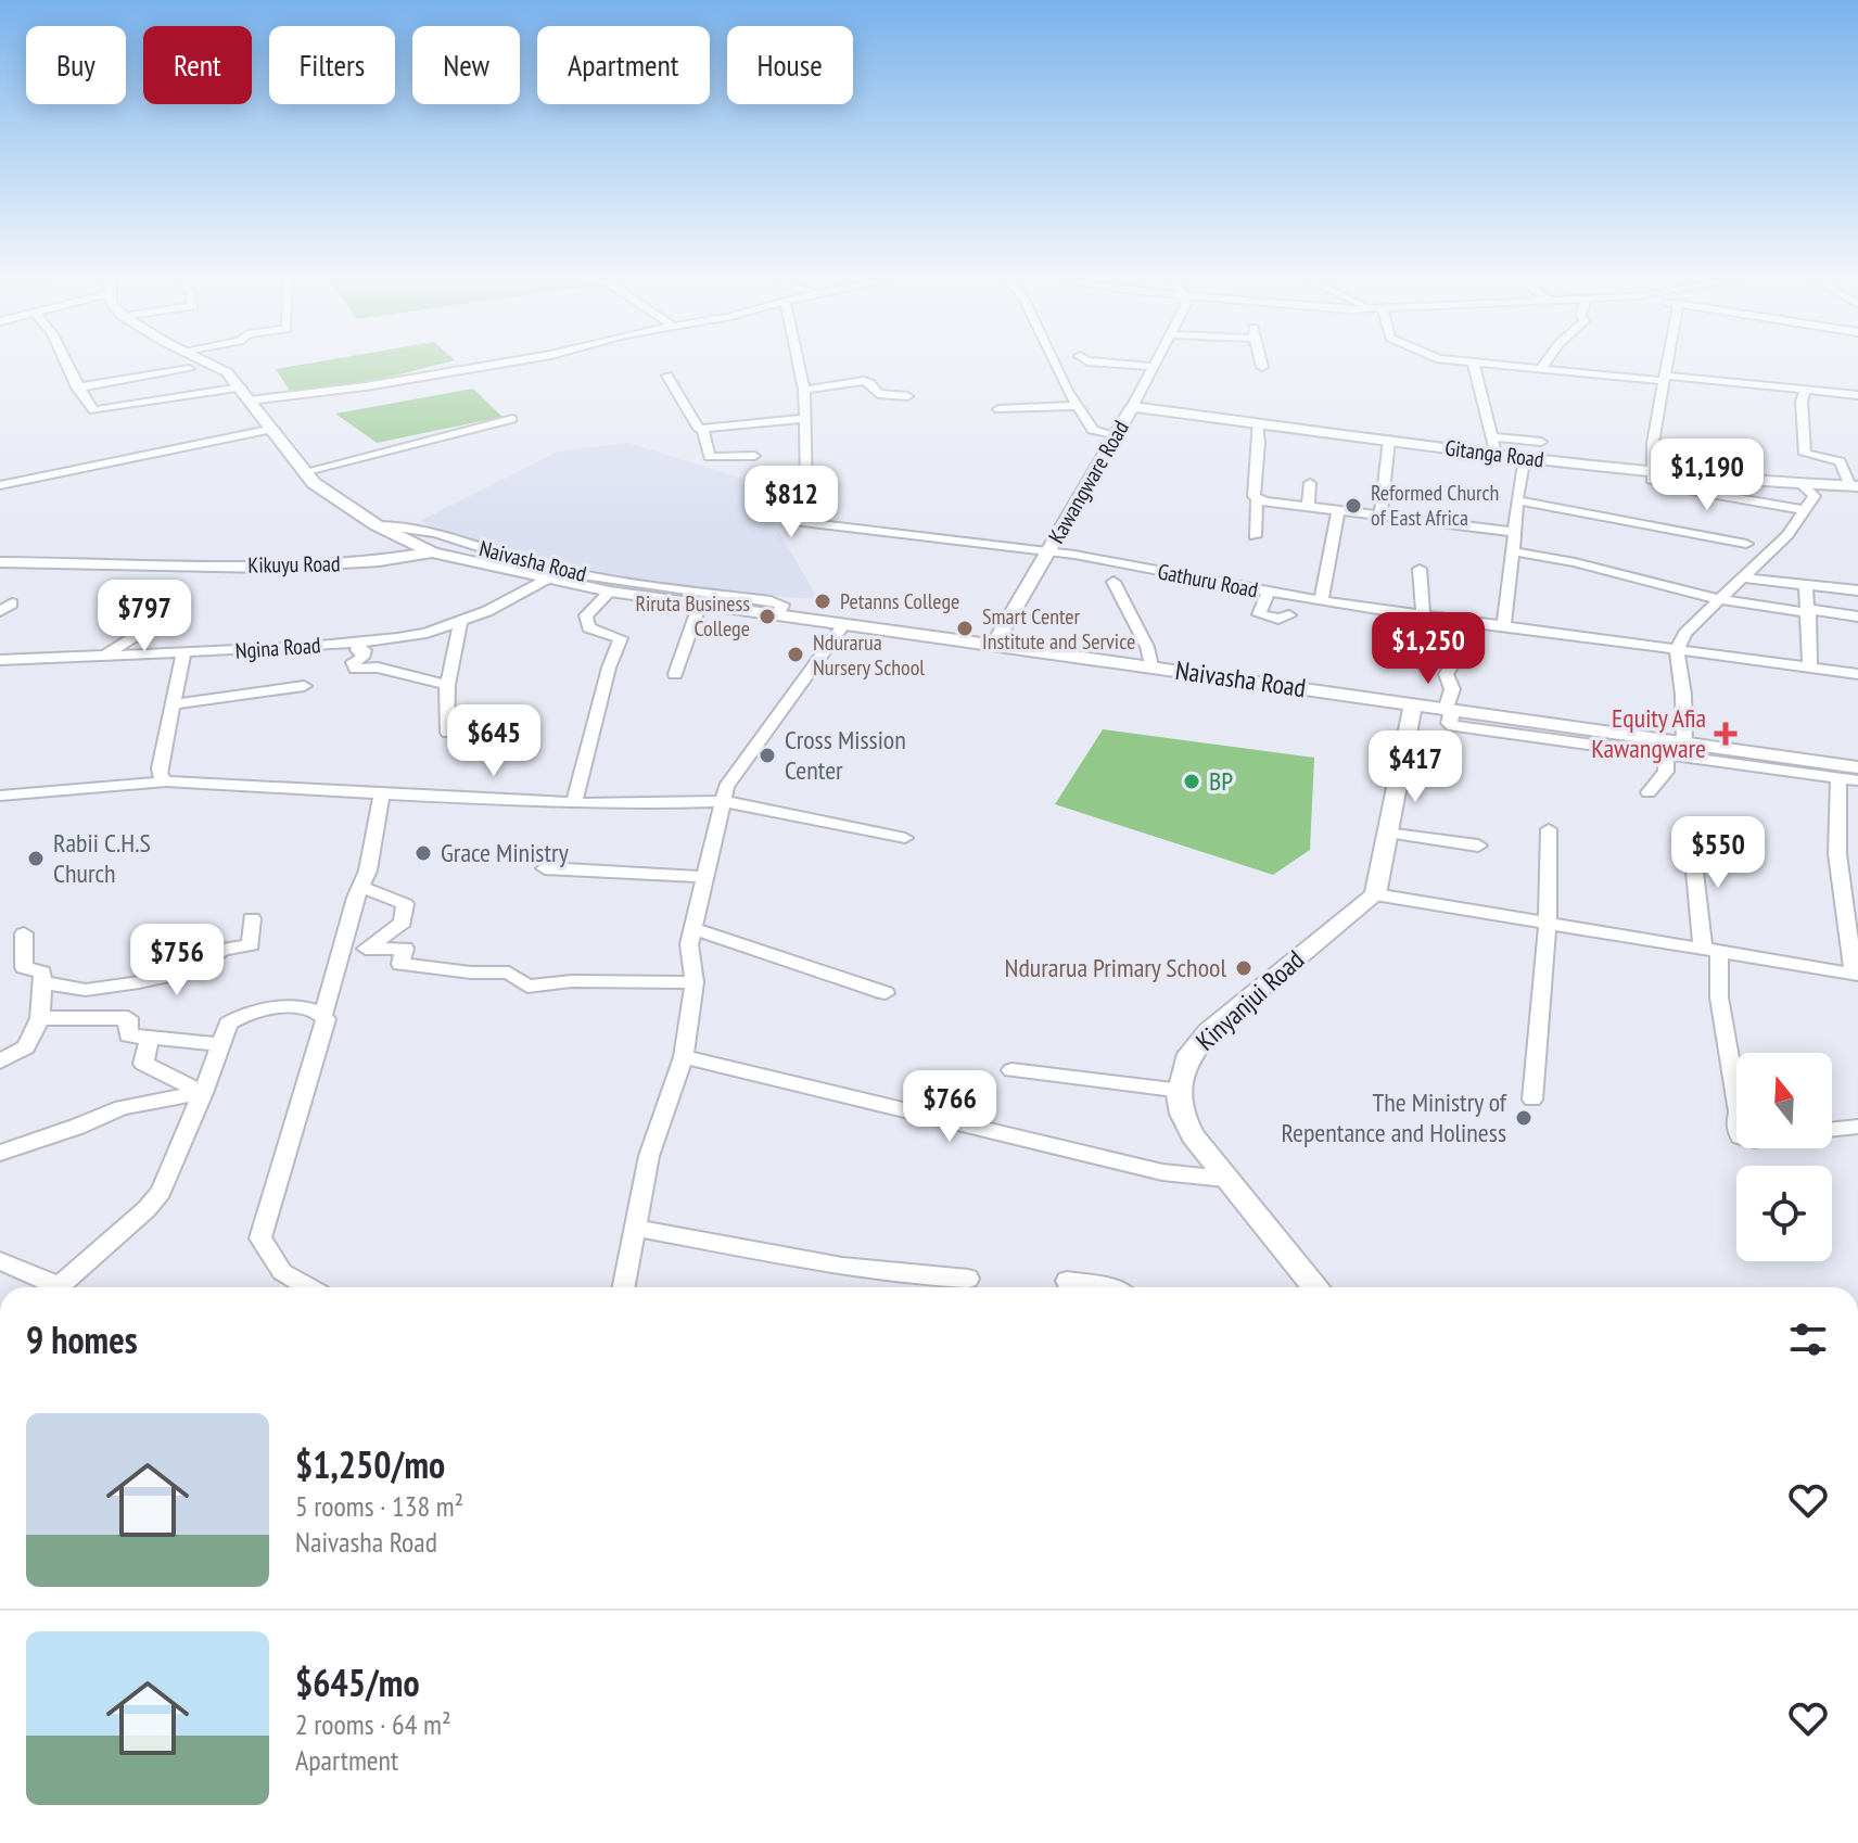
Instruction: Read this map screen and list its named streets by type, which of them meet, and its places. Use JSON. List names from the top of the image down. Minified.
{"streets":{"main road":["Gitanga Road","Kawangware Road","Naivasha Road","Kikuyu Road","Kinyanjui Road"],"street":["Gathuru Road","Ngina Road"]},"crossings":[["Gitanga Road","Kawangware Road"],["Kawangware Road","Naivasha Road"],["Kawangware Road","Gathuru Road"],["Naivasha Road","Kikuyu Road"],["Naivasha Road","Ngina Road"]],"places":{"other":["Reformed Church of East Africa","Petanns College","Riruta Business College","Smart Center Institute and Service","Ndurarua Nursery School","Cross Mission Center","BP","Grace Ministry","Rabii C.H.S Church","Ndurarua Primary School","The Ministry of Repentance and Holiness"],"health":["Equity Afia Kawangware"]},"north":"top","page":{"chip":["Buy","Rent","Filters","New","Apartment","House"],"price":["$1,190","$812","$797","$1,250","$645","$417","$550","$756","$766"],"heading":"9 homes","list":[{"name":"$1,250/mo","note":"5 rooms · 138 m² · Naivasha Road"},{"name":"$645/mo","note":"2 rooms · 64 m² · Apartment"}]}}
